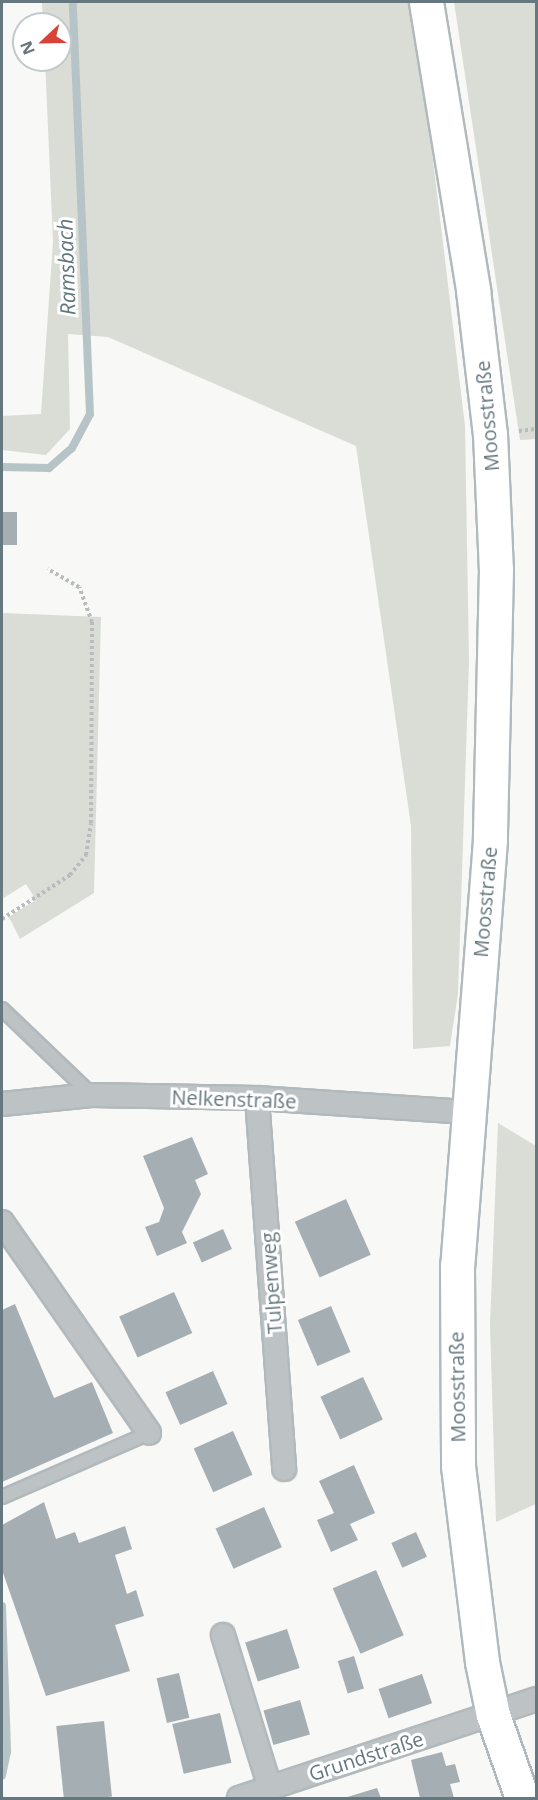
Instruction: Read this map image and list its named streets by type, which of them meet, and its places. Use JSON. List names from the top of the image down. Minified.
{"streets":{"street":["Moosstraße","Nelkenstraße","Tulpenweg","Grundstraße"]},"crossings":[["Moosstraße","Nelkenstraße"],["Moosstraße","Grundstraße"],["Nelkenstraße","Tulpenweg"]],"water":["Ramsbach"],"north":"left"}
